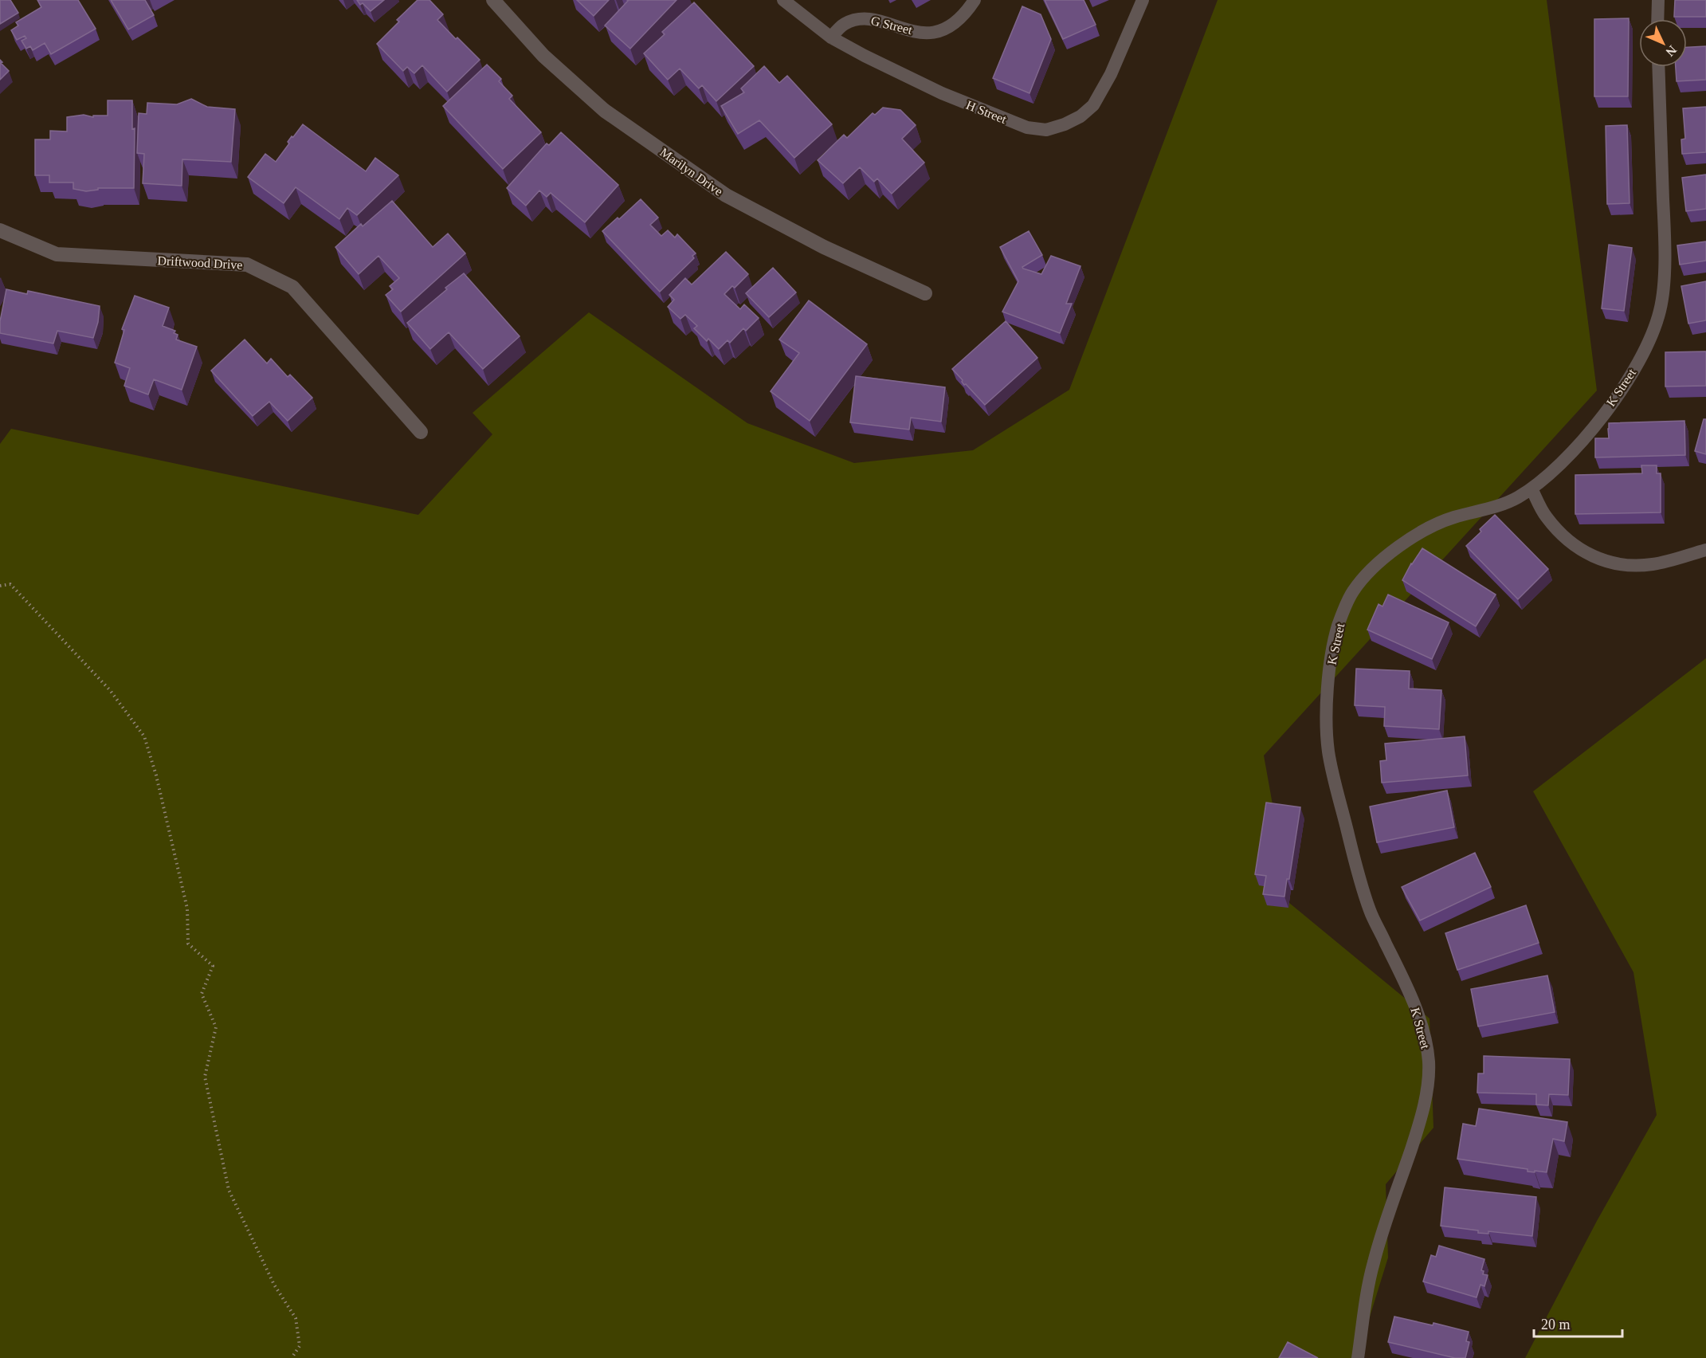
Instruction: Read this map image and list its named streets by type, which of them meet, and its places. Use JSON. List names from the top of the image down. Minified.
{"streets":{"street":["Marilyn Drive","Driftwood Drive"],"lane":["G Street","H Street","K Street"]},"crossings":[["G Street","H Street"]],"scale_bar":"20 m","north":"bottom right"}
